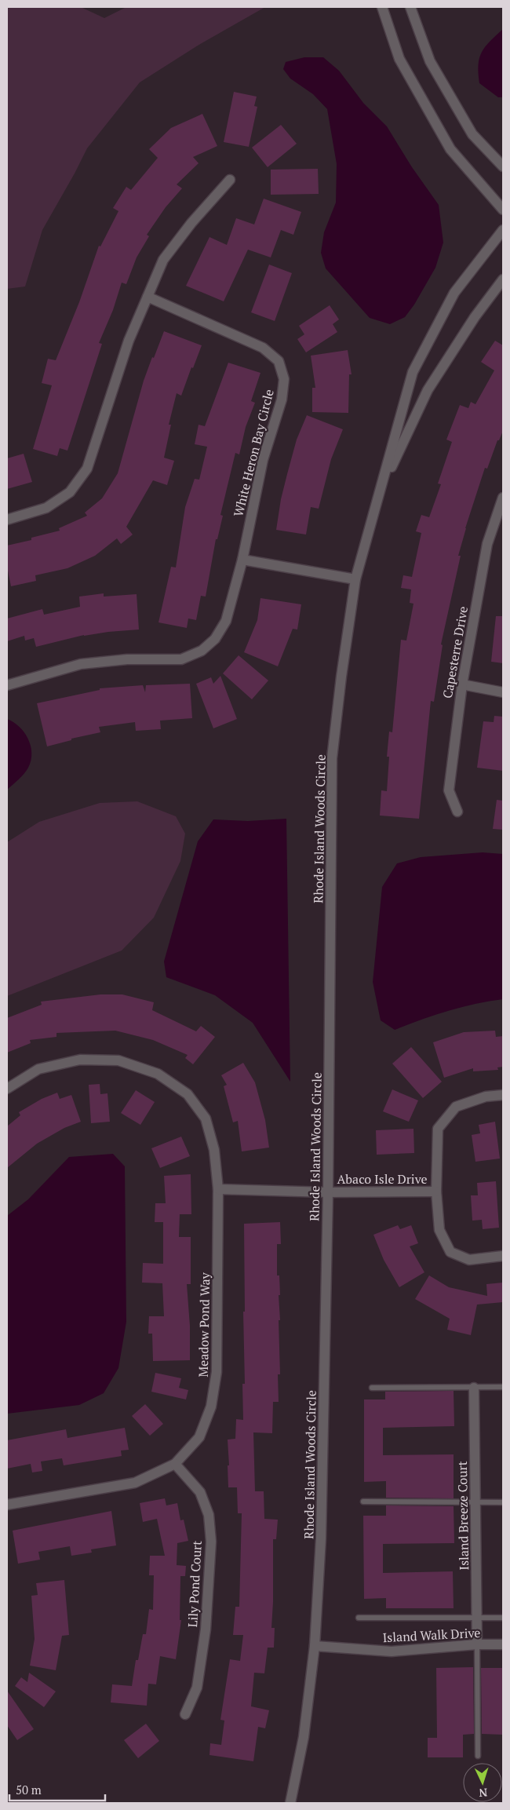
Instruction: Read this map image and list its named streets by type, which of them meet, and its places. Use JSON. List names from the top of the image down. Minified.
{"streets":{"street":["White Heron Bay Circle","Capesterre Drive","Rhode Island Woods Circle","Abaco Isle Drive","Meadow Pond Way","Island Breeze Court","Lily Pond Court","Island Walk Drive"]},"crossings":[["Rhode Island Woods Circle","Abaco Isle Drive"],["Rhode Island Woods Circle","Island Walk Drive"],["Meadow Pond Way","Lily Pond Court"],["Island Breeze Court","Island Walk Drive"]],"scale_bar":"50 m","north":"bottom"}
